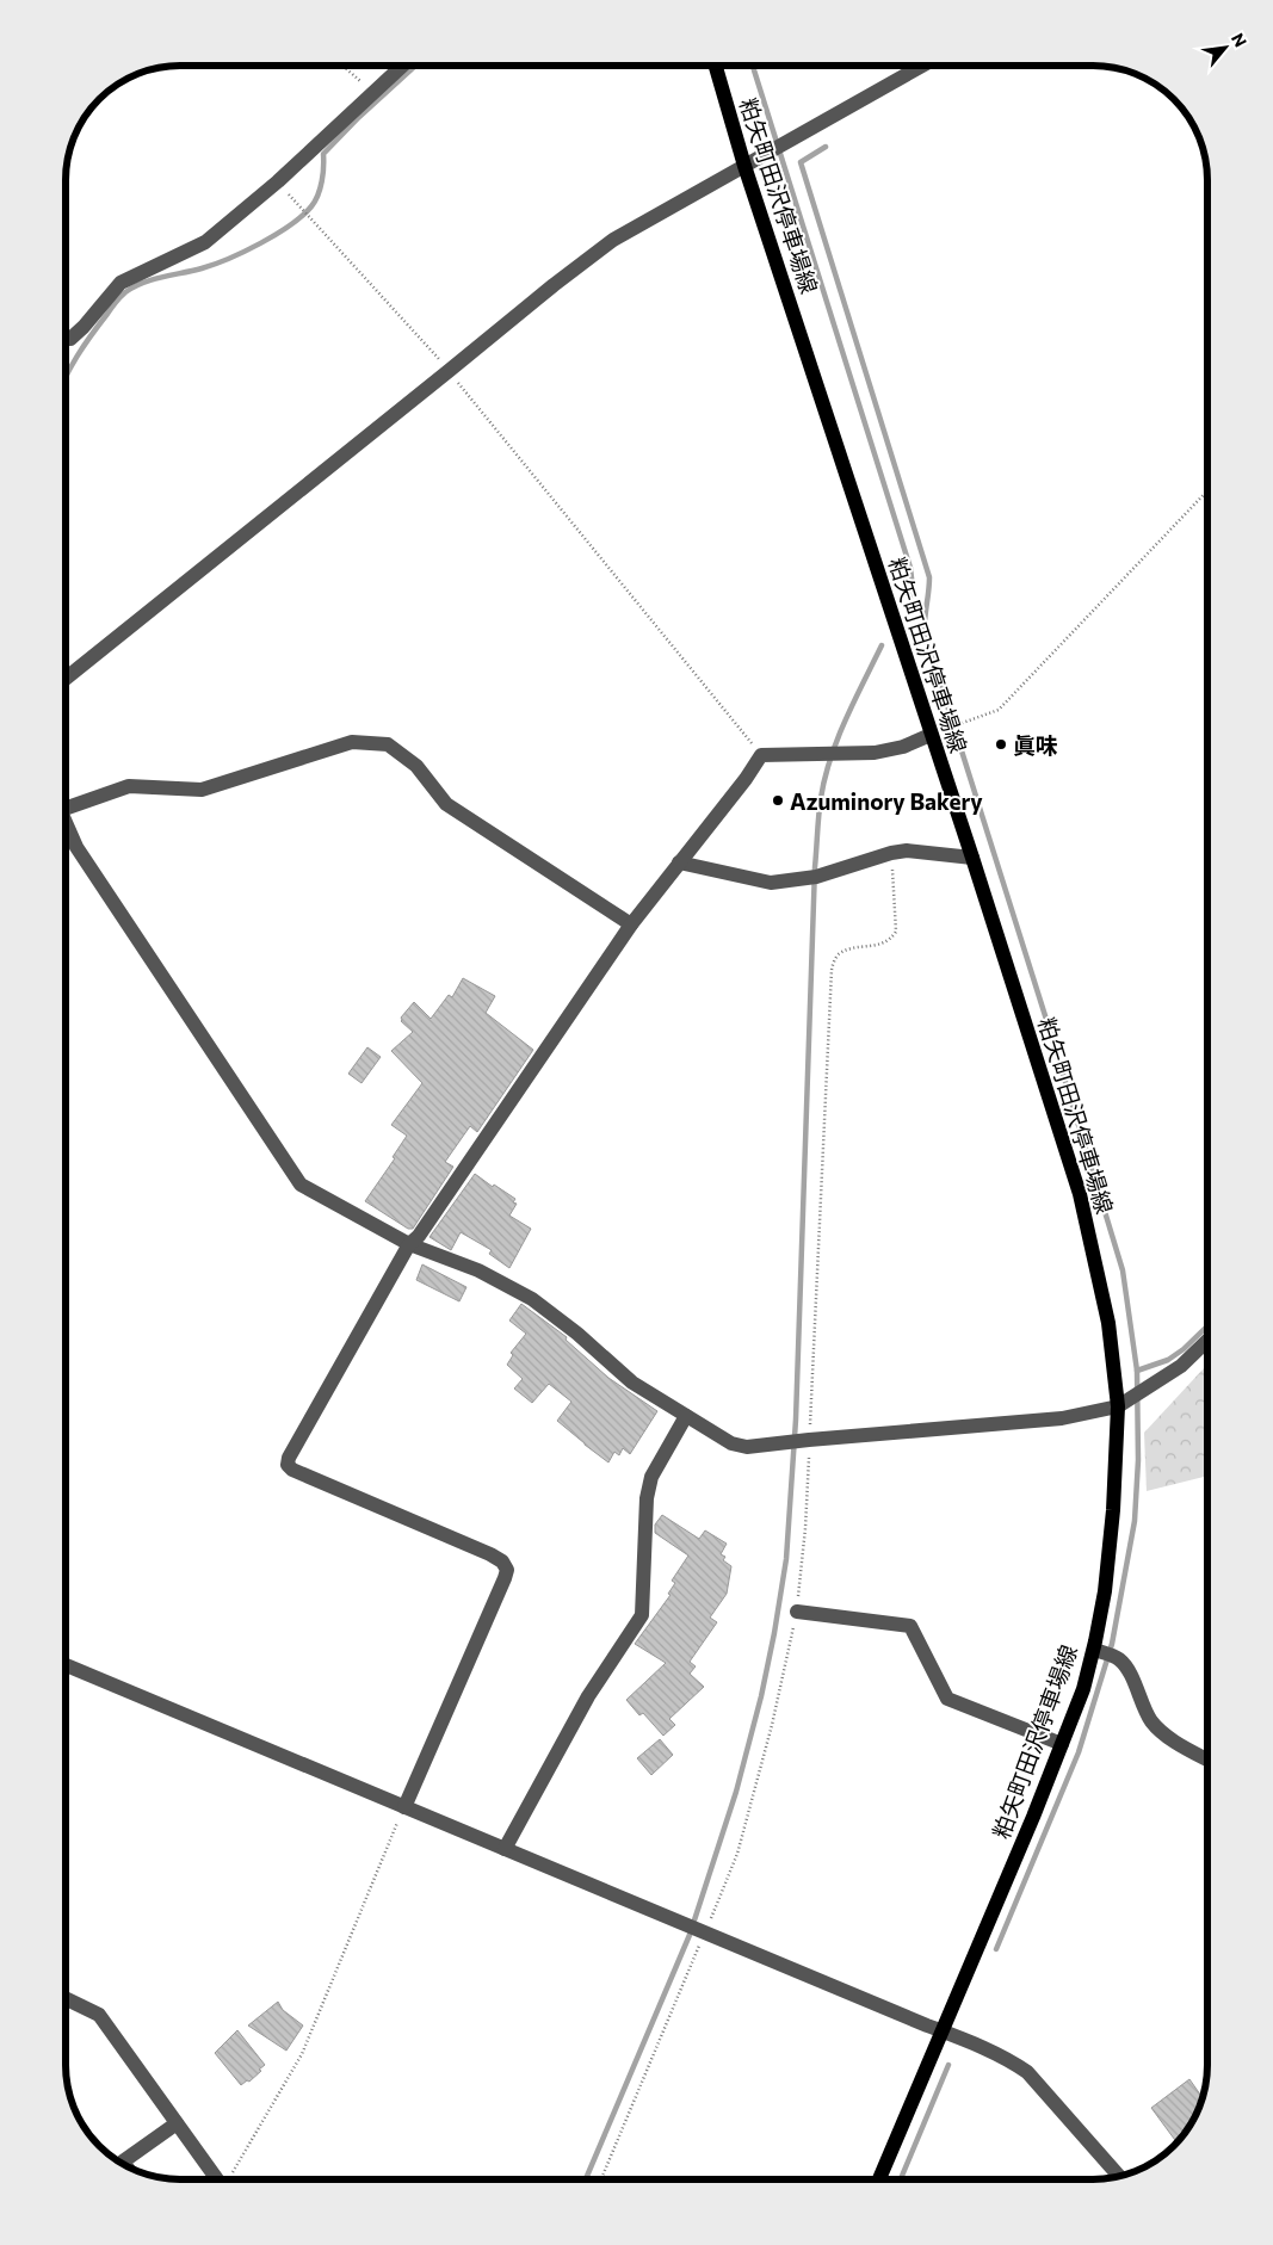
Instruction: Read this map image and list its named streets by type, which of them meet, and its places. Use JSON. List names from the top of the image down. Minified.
{"streets":{"main road":["粕矢町田沢停車場線"]},"places":["眞味","Azuminory Bakery"],"north":"top right"}
